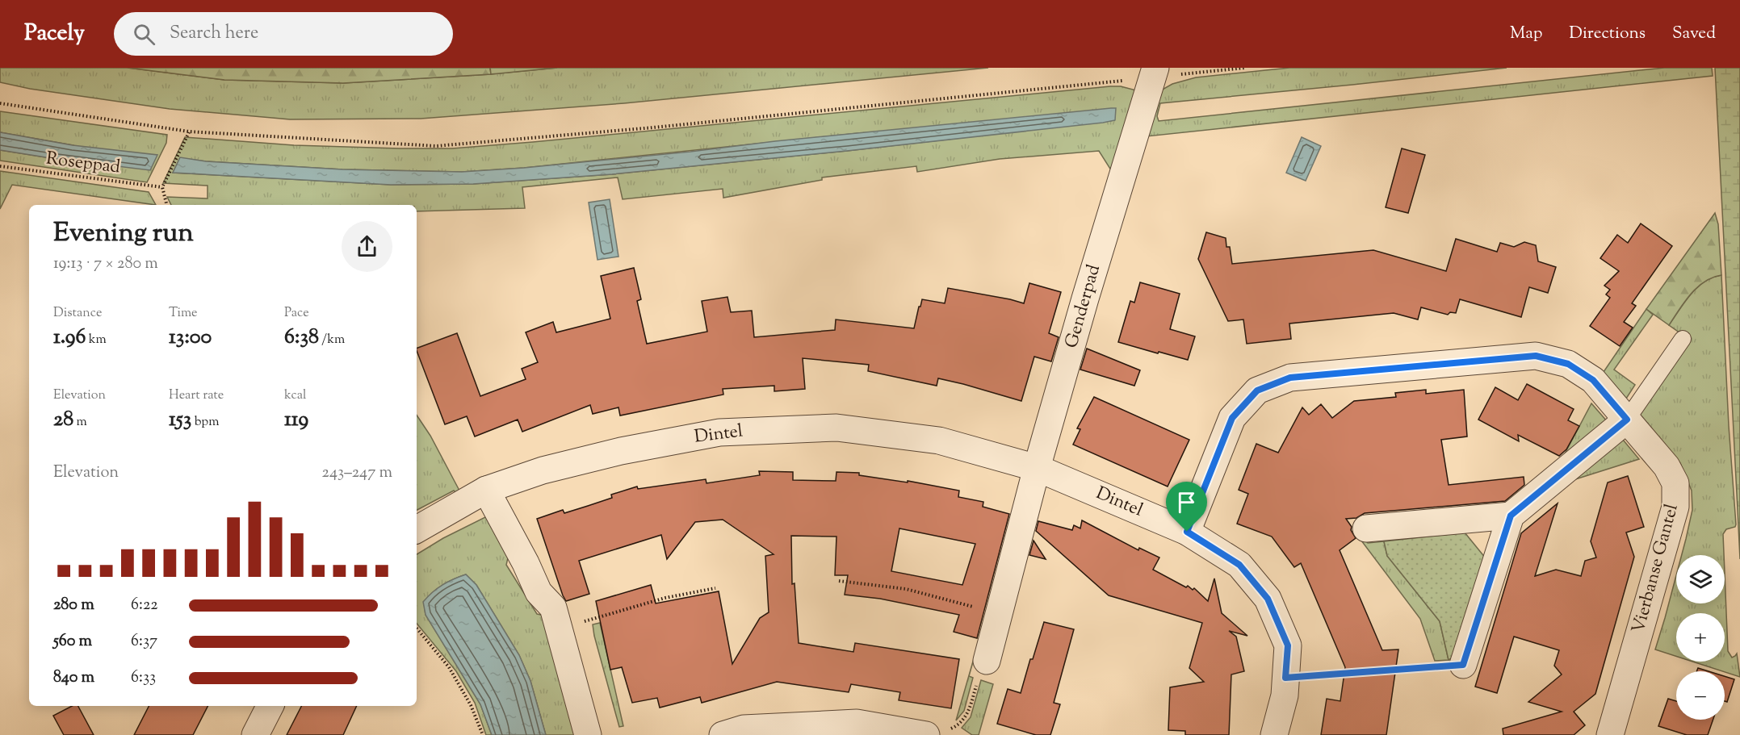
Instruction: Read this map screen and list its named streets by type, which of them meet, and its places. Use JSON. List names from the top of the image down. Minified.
{"streets":{"street":["Genderpad","Dintel","Vierbanse Gantel"],"path":["Roseppad"]},"crossings":[["Genderpad","Dintel"],["Dintel","Vierbanse Gantel"]],"page":{"header":"Pacely","search":"Search here","nav":["Map","Directions","Saved"],"heading":["Evening run","19:13 · 7 × 280 m"],"stats":[["Distance","1.96 km"],["Time","13:00"],["Pace","6:38 /km"],["Elevation","28 m"],["Heart rate","153 bpm"],["kcal","119"]],"chart":["Elevation","243–247 m"],"map_buttons":["+","−"],"list":[{"name":"280 m","note":"6:22"},{"name":"560 m","note":"6:37"},{"name":"840 m","note":"6:33"}]}}
